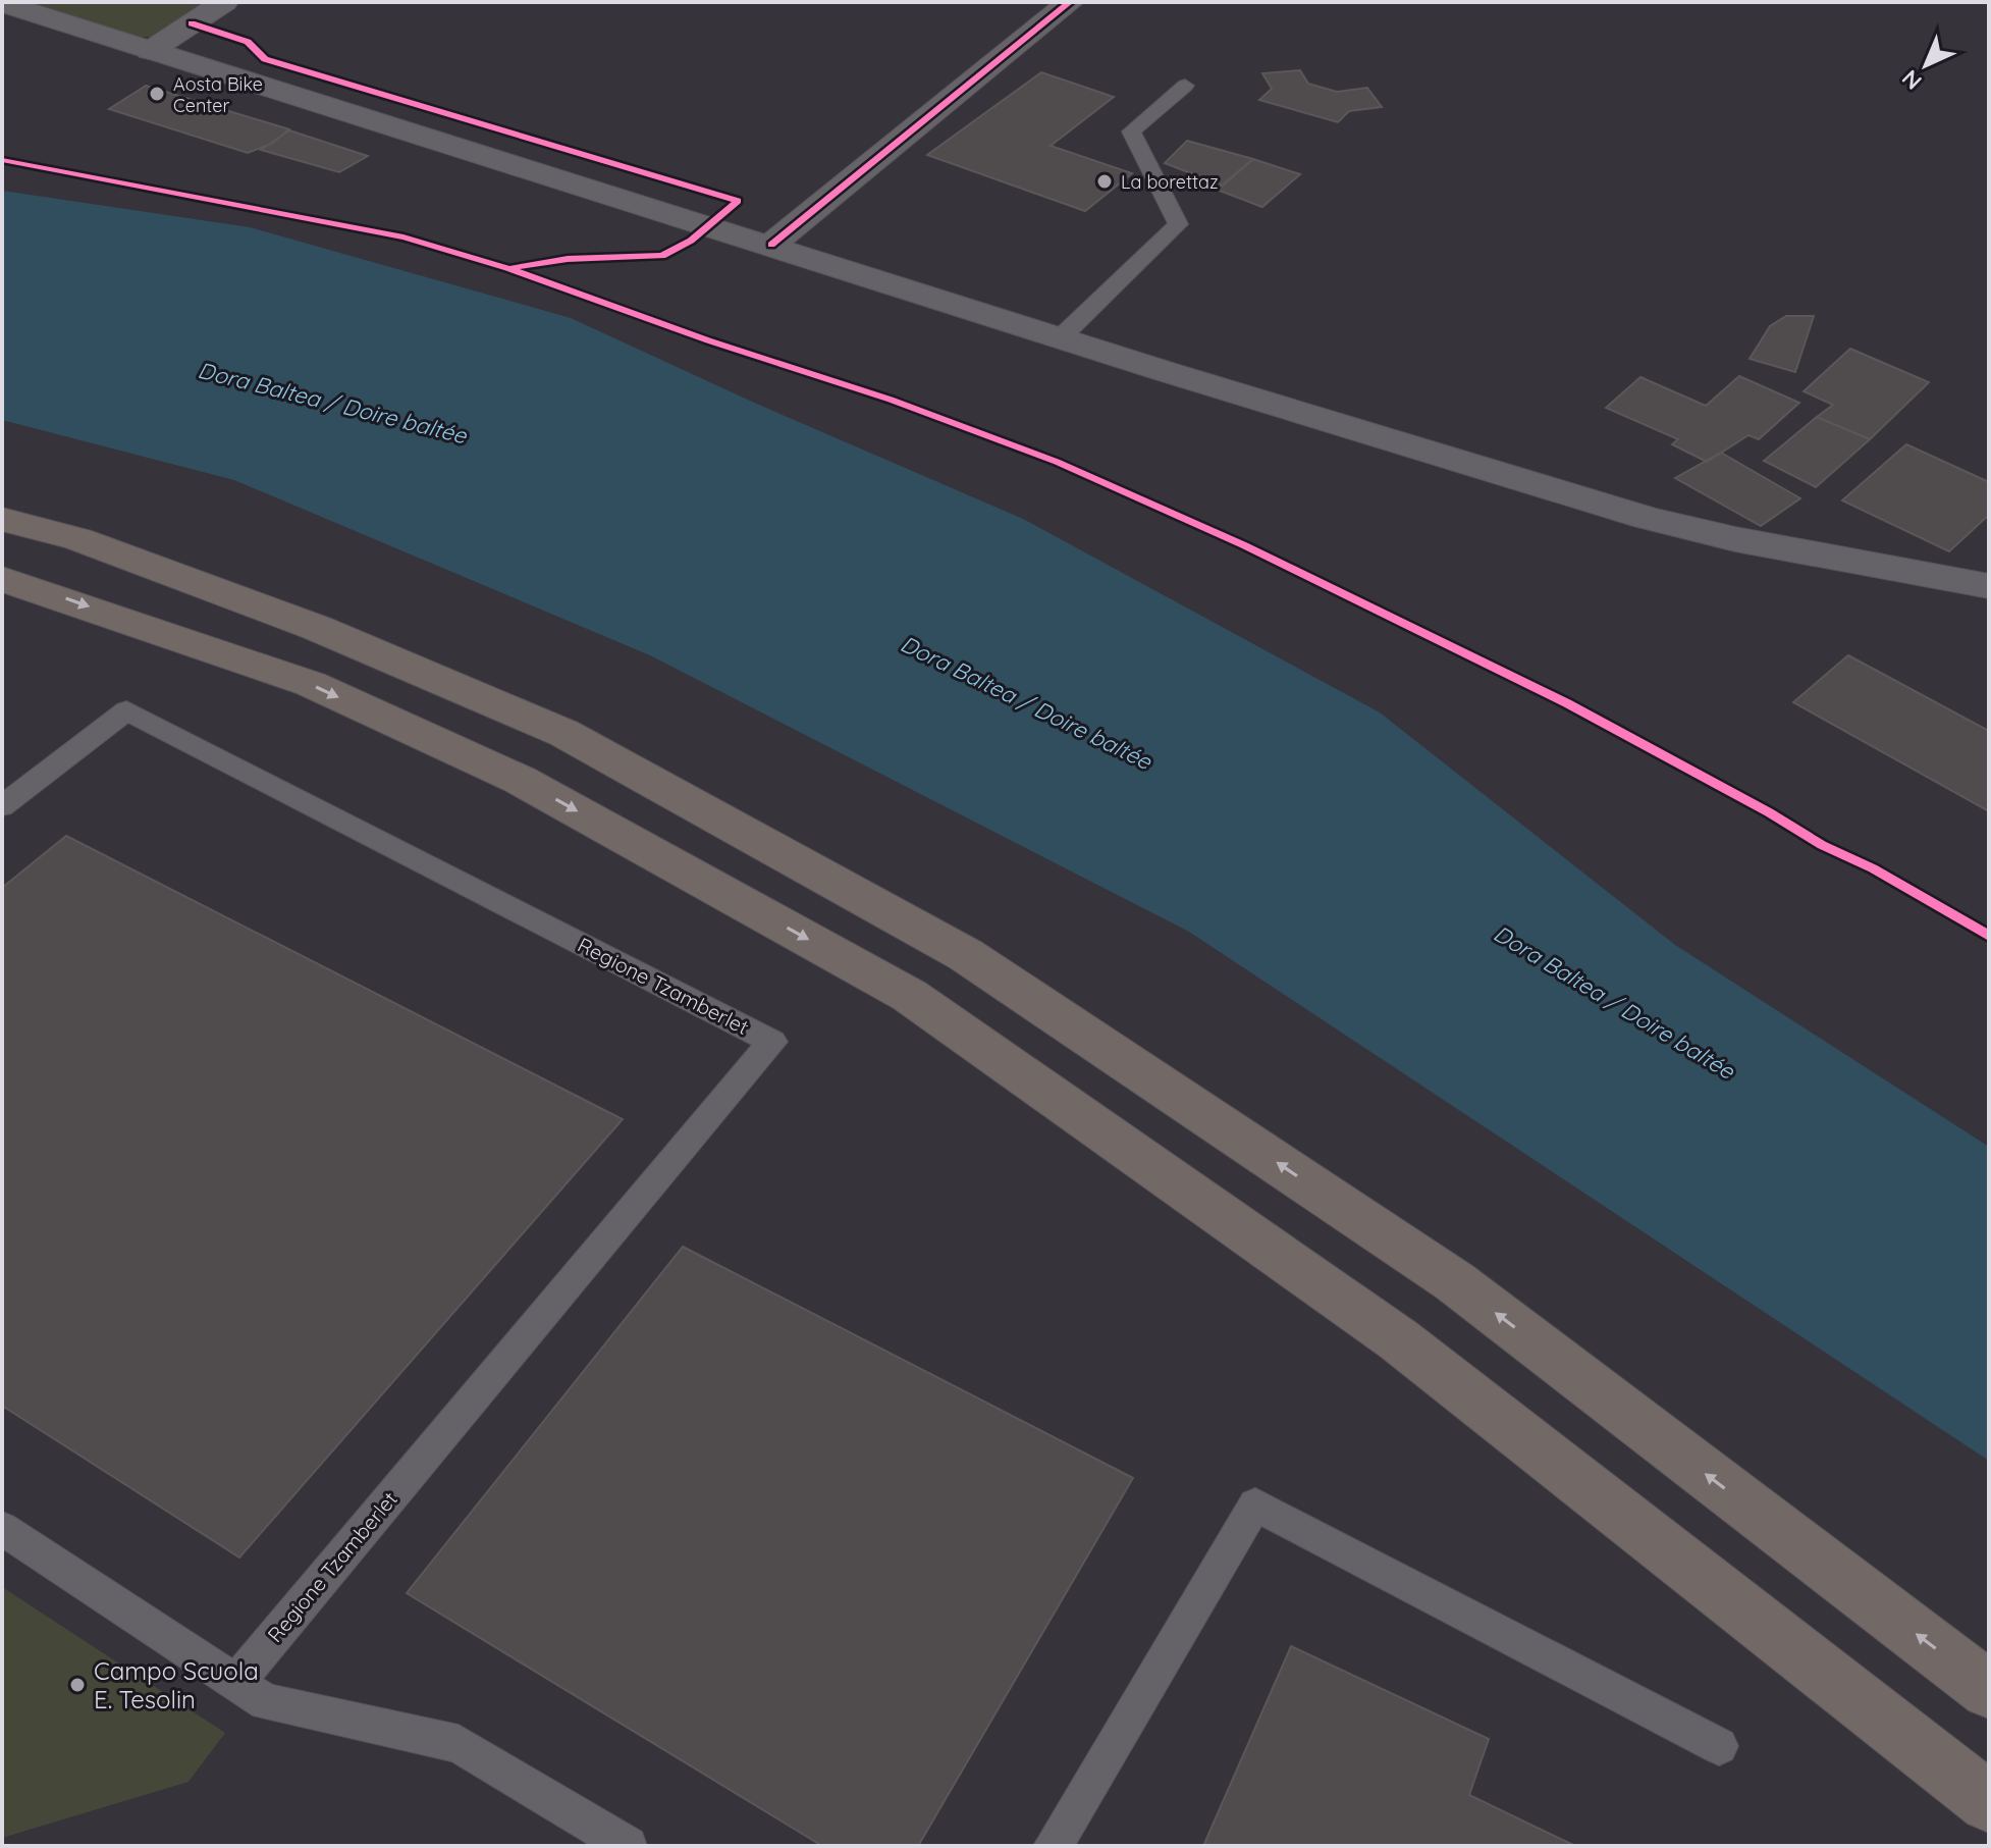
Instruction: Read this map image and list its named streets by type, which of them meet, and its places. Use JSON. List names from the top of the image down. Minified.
{"streets":{"lane":["Regione Tzamberlet"]},"water":["Dora Baltea / Doire baltée"],"places":["Aosta Bike Center","La borettaz","Campo Scuola E. Tesolin"],"north":"bottom left"}
